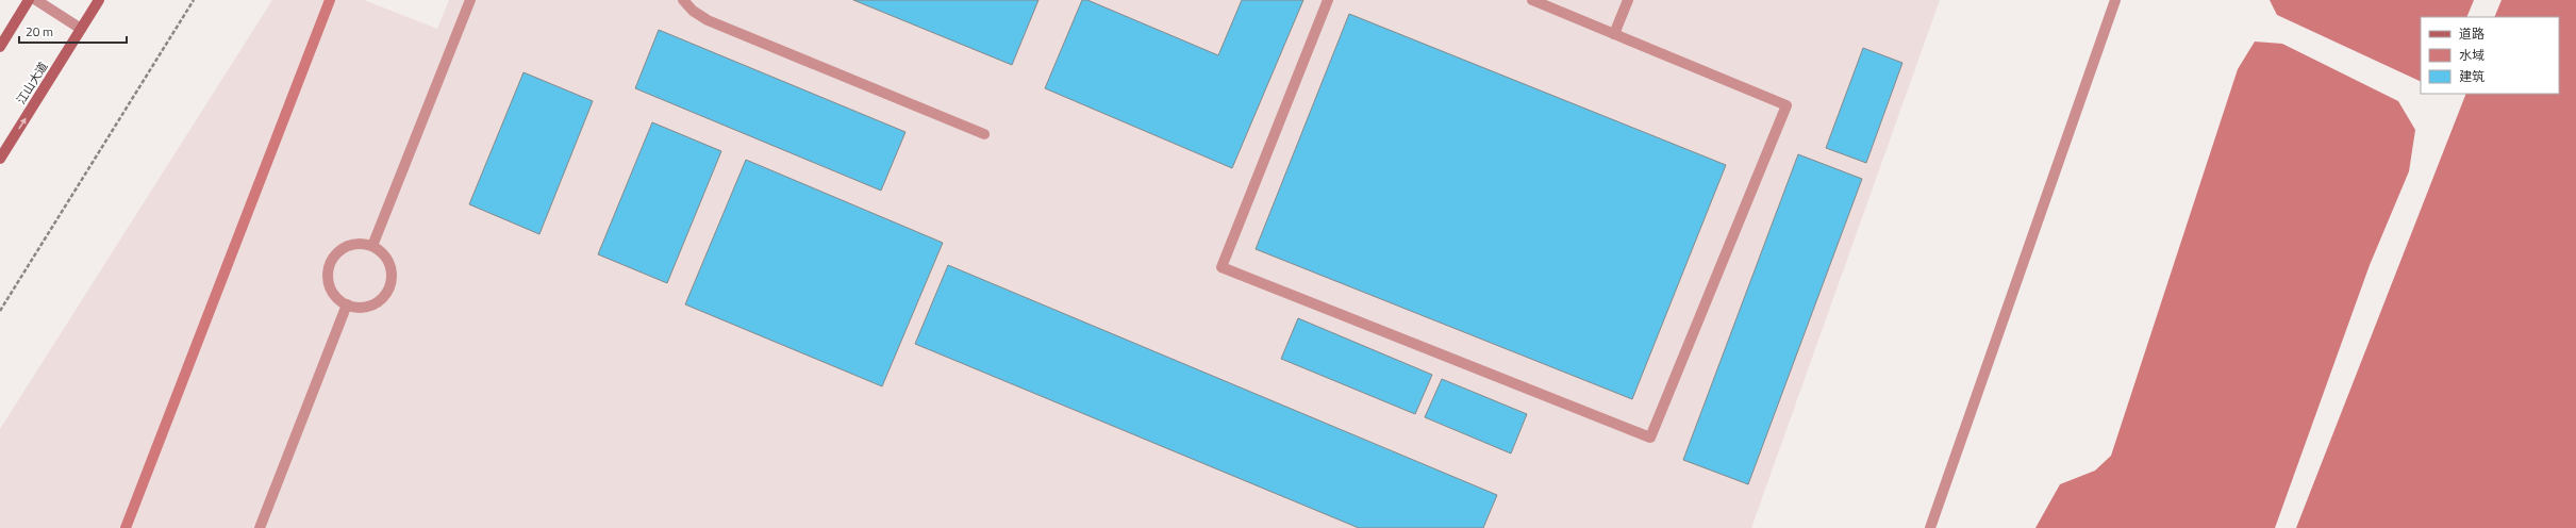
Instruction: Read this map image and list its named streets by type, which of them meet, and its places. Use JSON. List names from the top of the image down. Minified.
{"streets":{"street":["江山大道"]},"legend":["道路","水域","建筑"],"scale_bar":"20 m"}
